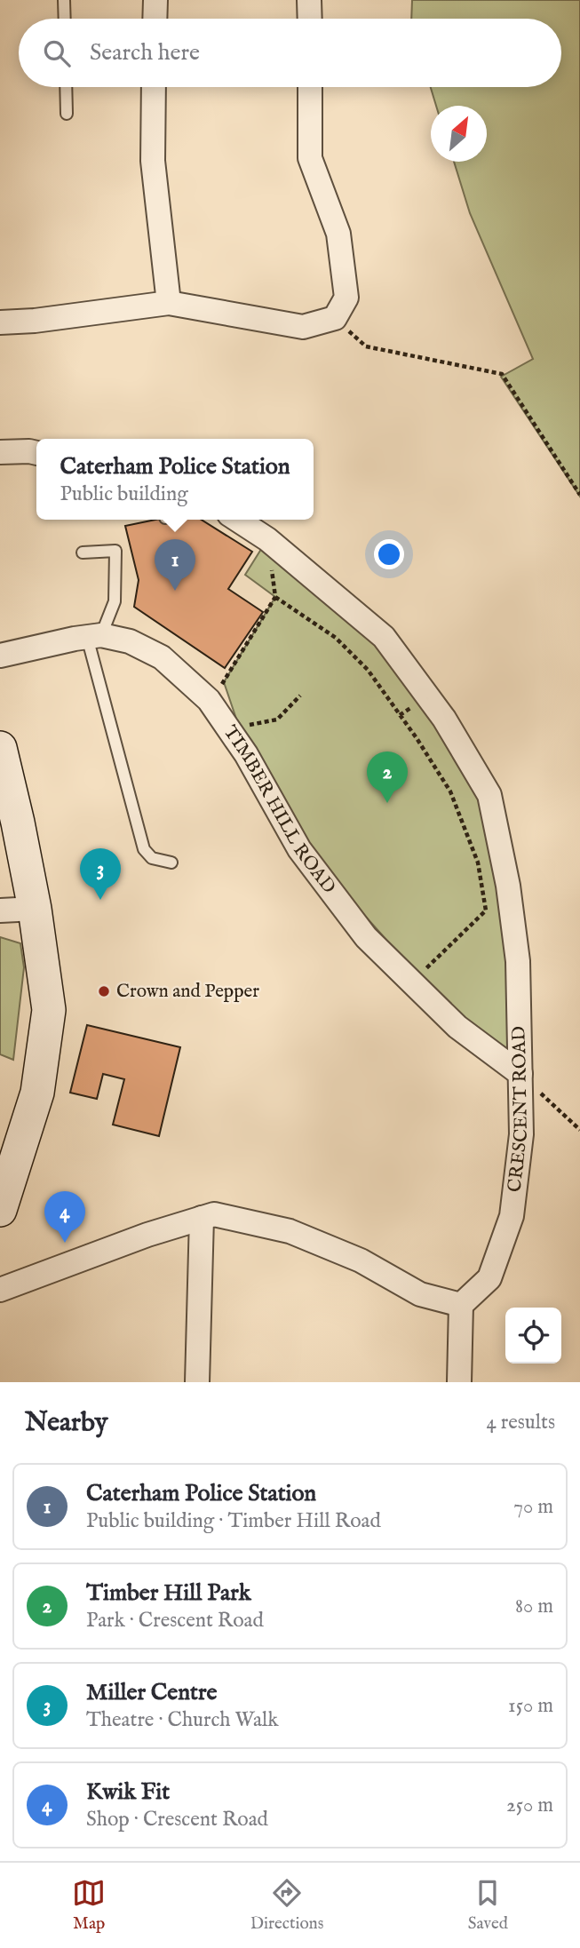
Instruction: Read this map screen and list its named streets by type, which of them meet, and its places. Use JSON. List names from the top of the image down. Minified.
{"streets":{"street":["TIMBER HILL ROAD","CRESCENT ROAD"]},"crossings":[["TIMBER HILL ROAD","CRESCENT ROAD"]],"places":["Crown and Pepper"],"north":"top right","page":{"search":"Search here","popup":["Caterham Police Station","Public building"],"pins":["1","2","3","4"],"heading":["Nearby","4 results"],"list":[{"mark":"1","name":"Caterham Police Station","note":"Public building · Timber Hill Road","value":"70 m"},{"mark":"2","name":"Timber Hill Park","note":"Park · Crescent Road","value":"80 m"},{"mark":"3","name":"Miller Centre","note":"Theatre · Church Walk","value":"150 m"},{"mark":"4","name":"Kwik Fit","note":"Shop · Crescent Road","value":"250 m"}],"nav":["Map","Directions","Saved"]}}
